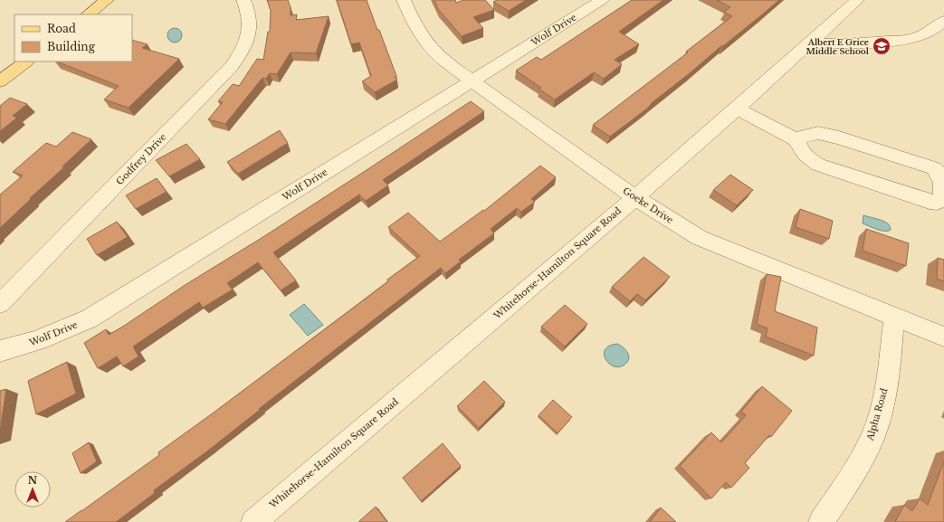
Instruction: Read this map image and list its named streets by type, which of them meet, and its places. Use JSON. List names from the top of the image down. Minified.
{"streets":{"street":["Wolf Drive","Godfrey Drive","Goeke Drive","Whitehorse-Hamilton Square Road","Alpha Road"]},"crossings":[["Wolf Drive","Goeke Drive"],["Goeke Drive","Whitehorse-Hamilton Square Road"],["Goeke Drive","Alpha Road"]],"places":{"school or university":["Albert E Grice Middle School"]},"legend":["Road","Building"],"north":"top"}
